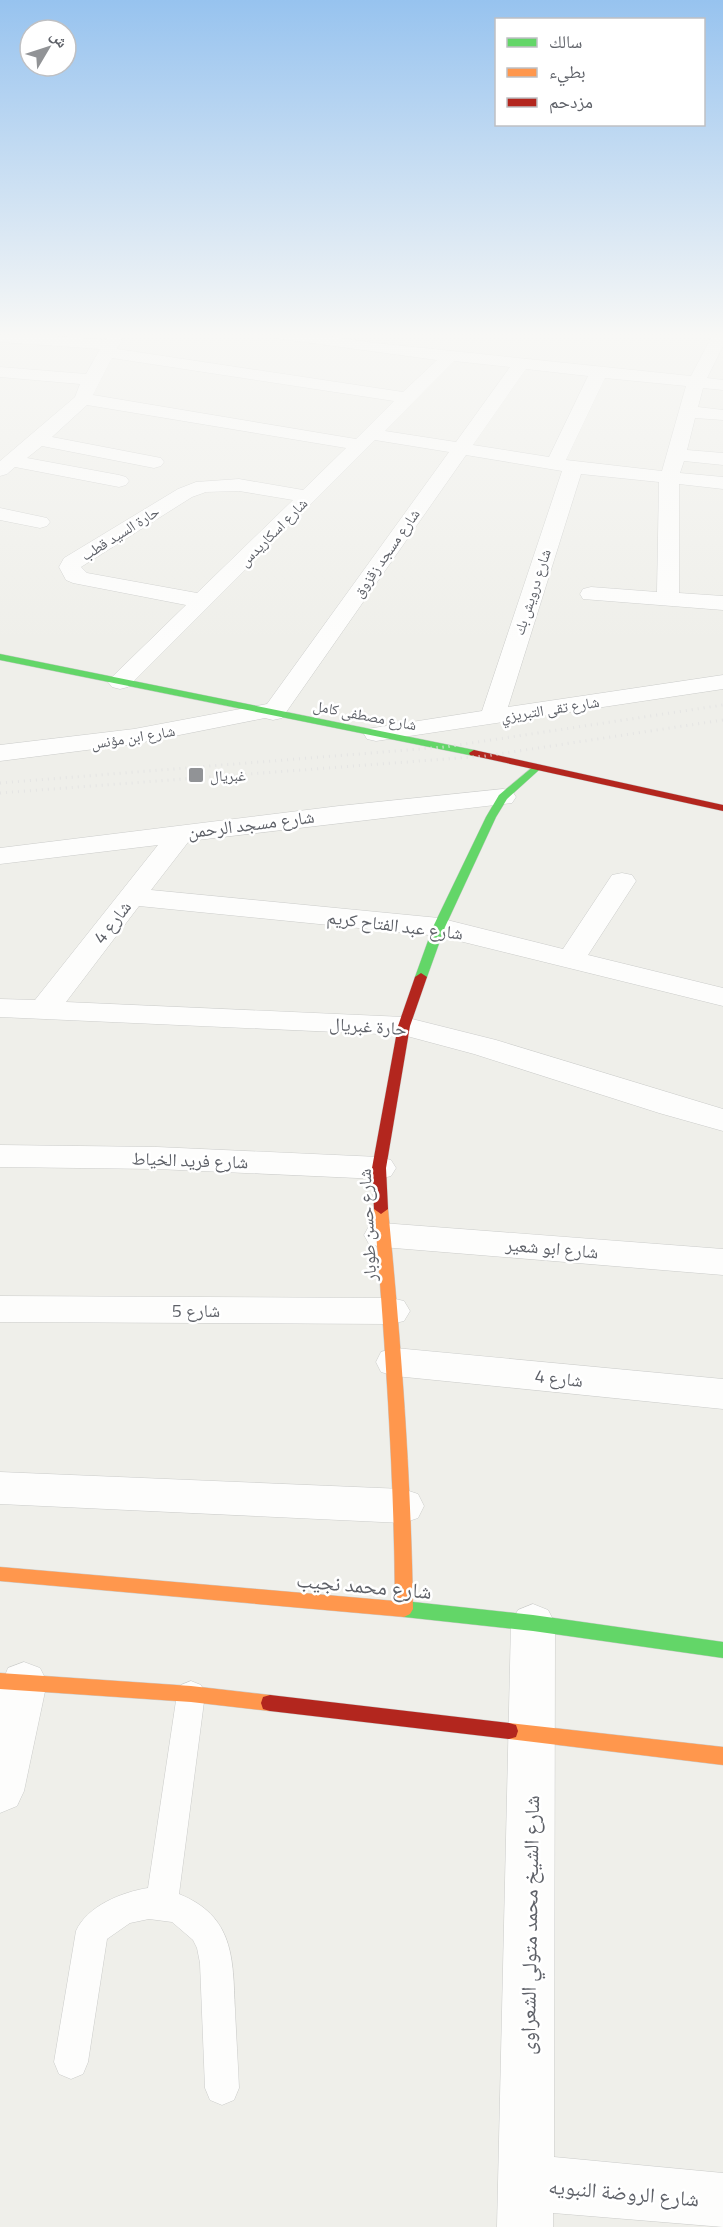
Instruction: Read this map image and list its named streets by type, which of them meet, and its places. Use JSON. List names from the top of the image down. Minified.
{"streets":{"main road":["شارع مصطفى كامل","شارع حسن طوبار","شارع محمد نجيب"],"street":["شارع اسكاريدس","حارة السيد قطب","شارع مسجد زقزوق","شارع درويش بك","شارع تقى التبريزي","شارع ابن مؤنس","شارع مسجد الرحمن","شارع 4","شارع عبد الفتاح كريم","حارة غبريال","شارع فريد الخياط","شارع ابو شعير","شارع 5","شارع الشيخ محمد متولي الشعراوى","شارع الروضة النبويه"]},"crossings":[["شارع اسكاريدس","حارة السيد قطب"],["شارع اسكاريدس","شارع مصطفى كامل"],["شارع مسجد زقزوق","شارع مصطفى كامل"],["شارع مسجد زقزوق","شارع ابن مؤنس"],["شارع درويش بك","شارع تقى التبريزي"],["شارع تقى التبريزي","شارع مصطفى كامل"],["شارع مصطفى كامل","شارع ابن مؤنس"],["شارع مصطفى كامل","شارع حسن طوبار"],["شارع مسجد الرحمن","شارع 4"],["شارع مسجد الرحمن","شارع حسن طوبار"],["شارع 4","شارع عبد الفتاح كريم"],["شارع 4","حارة غبريال"],["شارع 4","شارع حسن طوبار"],["شارع عبد الفتاح كريم","شارع حسن طوبار"],["حارة غبريال","شارع حسن طوبار"],["شارع فريد الخياط","شارع حسن طوبار"],["شارع حسن طوبار","شارع ابو شعير"],["شارع حسن طوبار","شارع 5"],["شارع حسن طوبار","شارع محمد نجيب"],["شارع محمد نجيب","شارع الشيخ محمد متولي الشعراوى"],["شارع الشيخ محمد متولي الشعراوى","شارع الروضة النبويه"]],"places":{"transit":["غبريال"]},"legend":["سالك","بطيء","مزدحم"],"north":"top right"}
